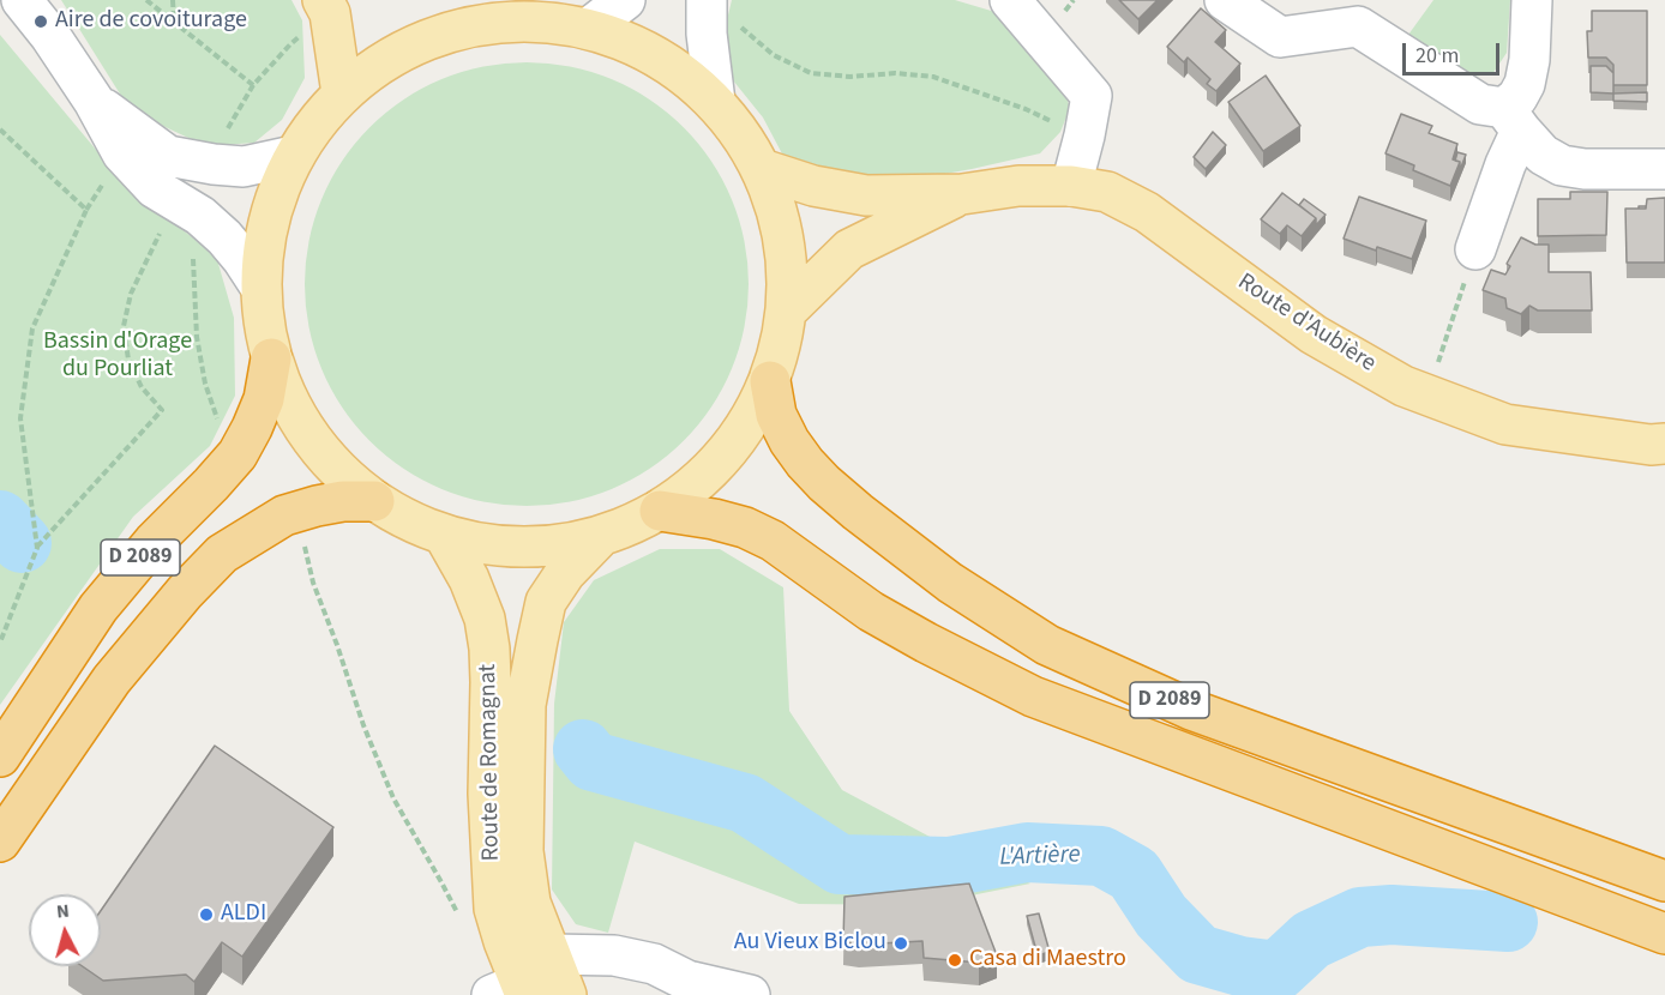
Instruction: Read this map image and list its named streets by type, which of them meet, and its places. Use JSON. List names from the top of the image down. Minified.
{"streets":{"highway":["D 2089"],"main road":["Route d'Aubière","Route de Romagnat"]},"water":["L'Artière"],"parks":["Bassin d'Orage du Pourliat"],"places":["Aire de covoiturage","ALDI","Au Vieux Biclou","Casa di Maestro"],"scale_bar":"20 m","north":"top"}
